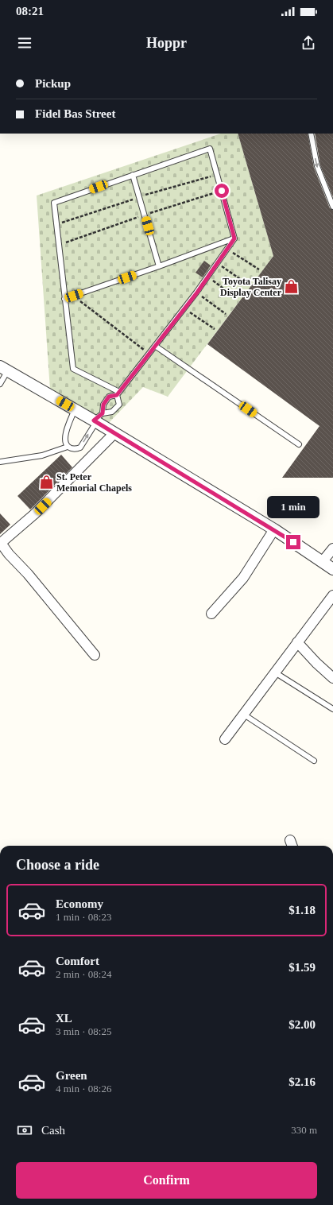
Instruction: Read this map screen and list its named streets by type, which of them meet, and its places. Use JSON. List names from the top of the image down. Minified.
{"places":{"shop":["Toyota Talisay Display Center","St. Peter Memorial Chapels"]},"page":{"status":"08:21","header":"Hoppr","banner":["Pickup","Fidel Bas Street"],"bubble":"1 min","heading":"Choose a ride","list":[{"name":"Economy","note":"1 min · 08:23","value":"$1.18"},{"name":"Comfort","note":"2 min · 08:24","value":"$1.59"},{"name":"XL","note":"3 min · 08:25","value":"$2.00"},{"name":"Green","note":"4 min · 08:26","value":"$2.16"}],"pay":["Cash","330 m"],"buttons":"Confirm"}}
